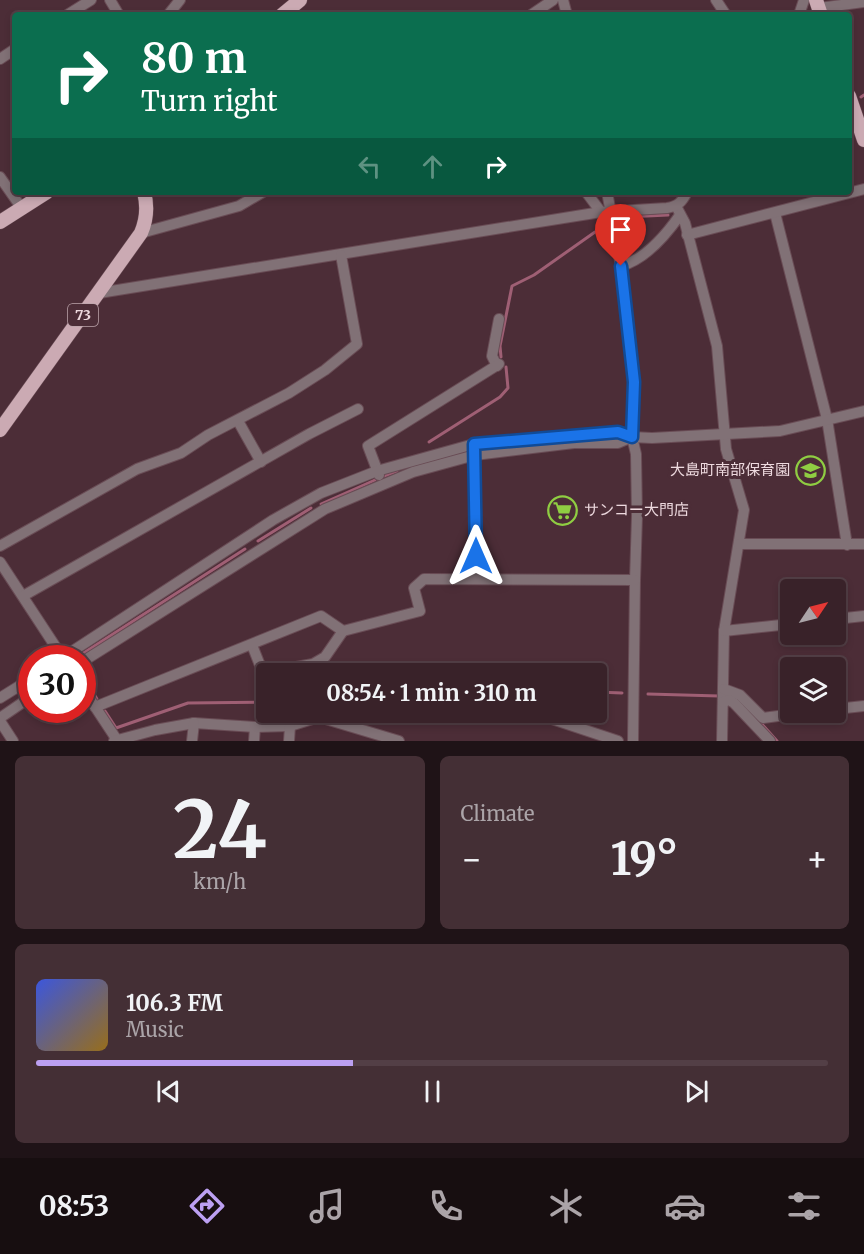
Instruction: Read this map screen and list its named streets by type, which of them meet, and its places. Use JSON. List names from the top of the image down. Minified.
{"streets":{"main road":["73"]},"places":{"school or university":["大島町南部保育園"],"supermarket":["サンコー大門店"]},"north":"top right","page":{"turn":["80 m","Turn right"],"limit":"30","trip":"08:54 · 1 min · 310 m","tile":[["24","km/h"],"Climate"],"heat":["−","19°","+"],"song":["106.3 FM","Music"],"tabs":"08:53"}}
